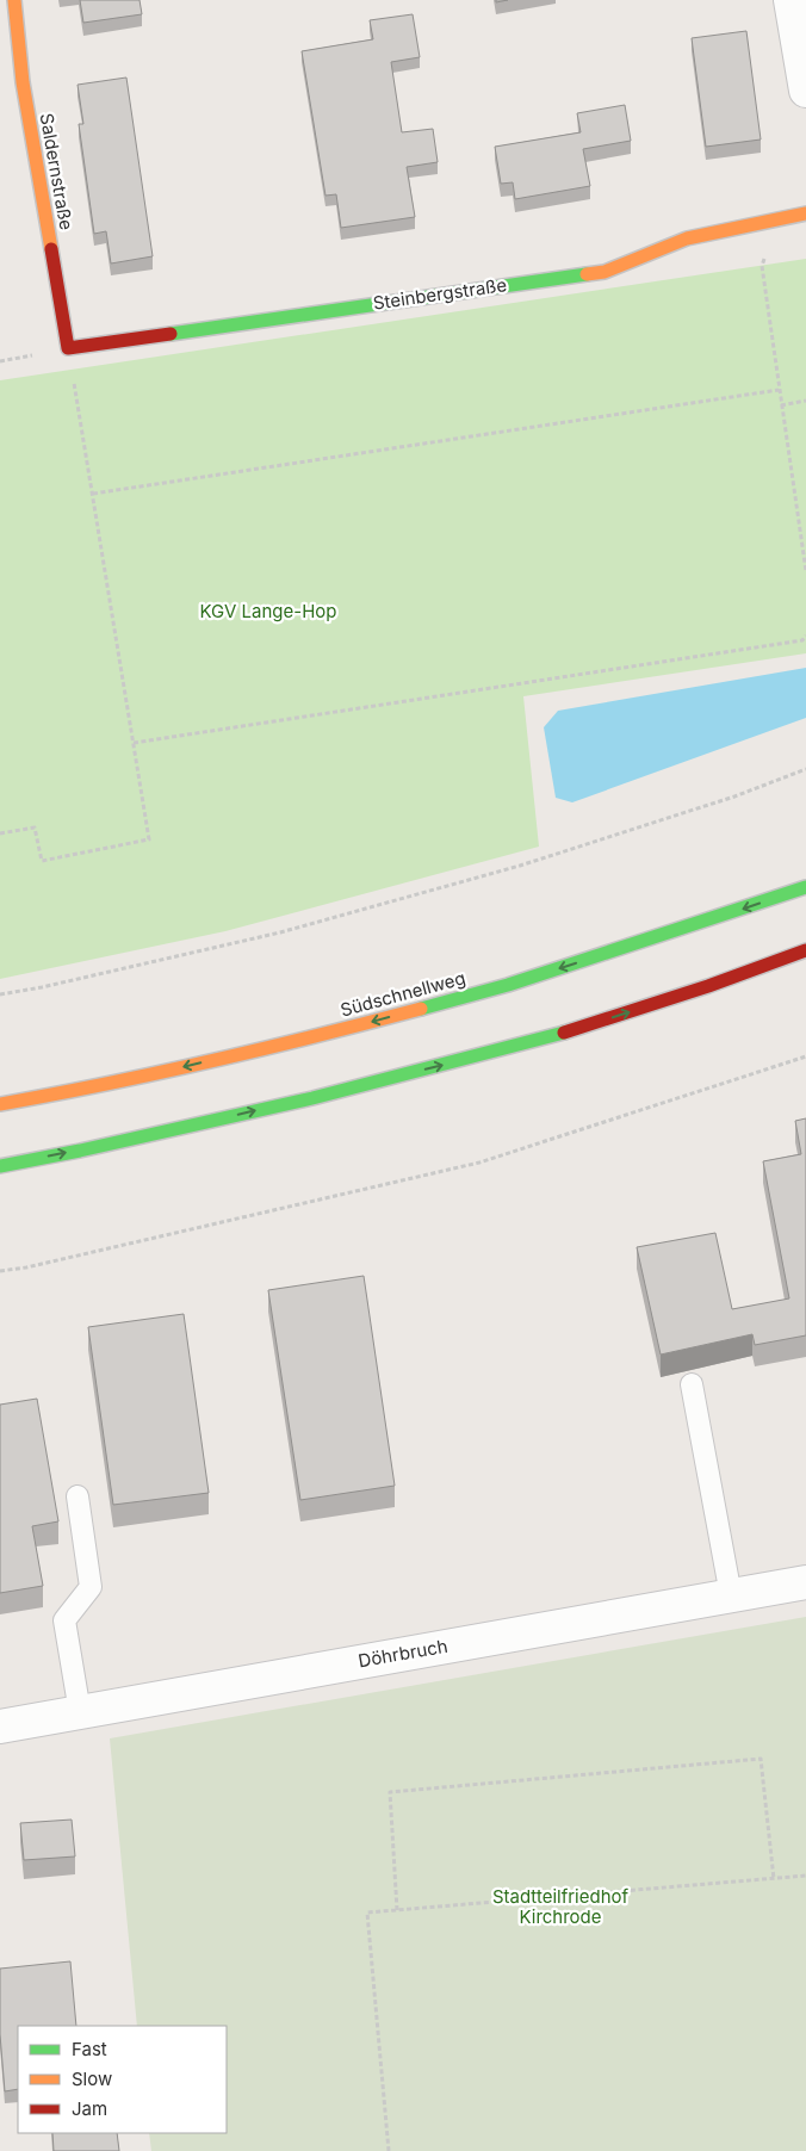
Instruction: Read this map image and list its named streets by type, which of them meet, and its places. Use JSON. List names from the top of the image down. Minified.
{"streets":{"main road":["Saldernstraße","Steinbergstraße","Südschnellweg"],"street":["Döhrbruch"]},"crossings":[["Saldernstraße","Steinbergstraße"]],"parks":["KGV Lange-Hop","Stadtteilfriedhof Kirchrode"],"legend":["Fast","Slow","Jam"]}
